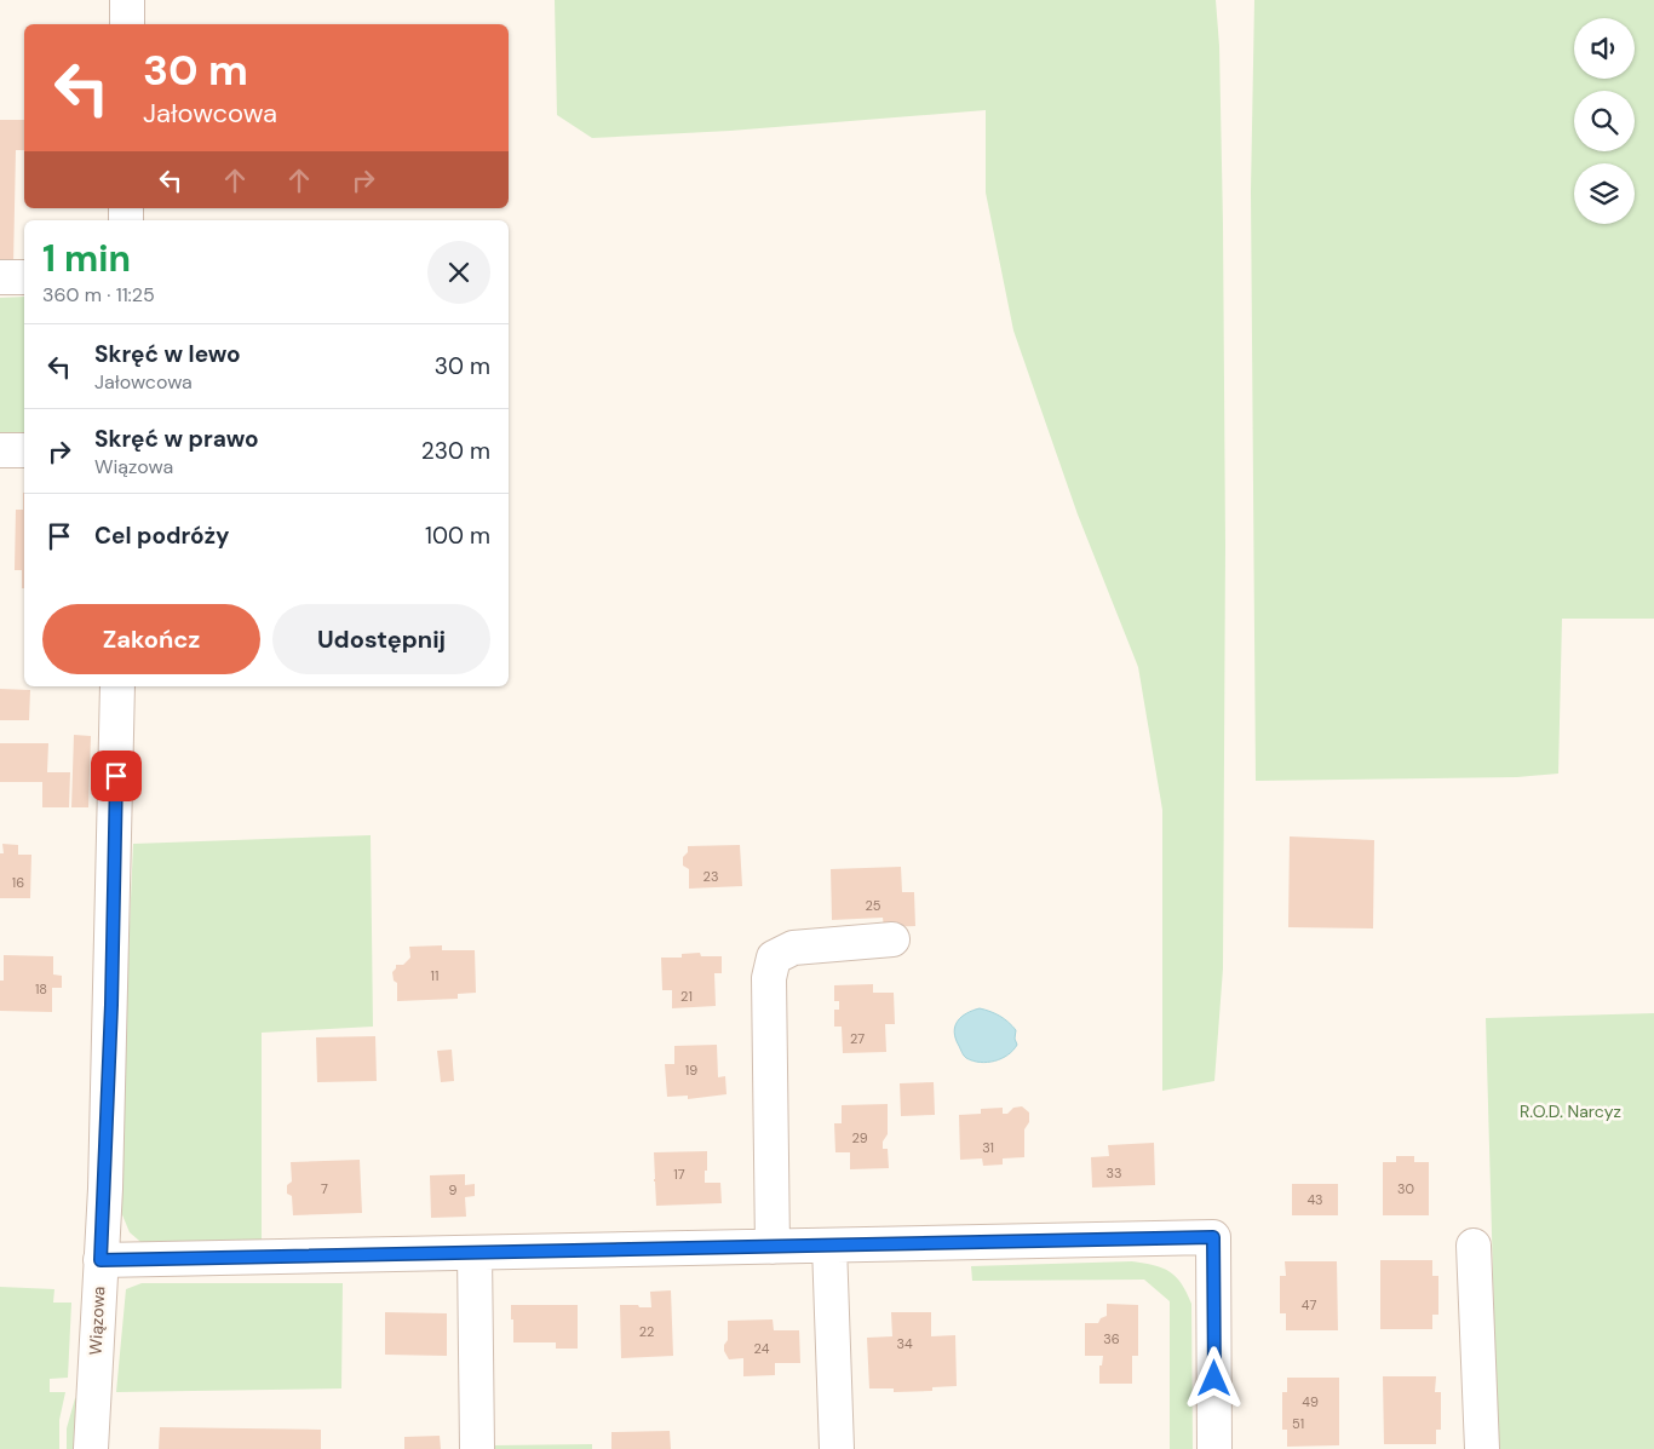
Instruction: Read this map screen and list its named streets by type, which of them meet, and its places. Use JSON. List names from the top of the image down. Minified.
{"streets":{"street":["Wiązowa"]},"parks":["R.O.D. Narcyz"],"house_numbers":["23","16","25","11","18","21","27","19","29","31","33","17","7","30","9","43","47","22","36","34","24","49","51"],"page":{"turn":["30 m","Jałowcowa"],"heading":["1 min","360 m · 11:25"],"list":[{"name":"Skręć w lewo","note":"Jałowcowa","value":"30 m"},{"name":"Skręć w prawo","note":"Wiązowa","value":"230 m"},{"name":"Cel podróży","value":"100 m"}],"buttons":["Zakończ","Udostępnij"]}}
